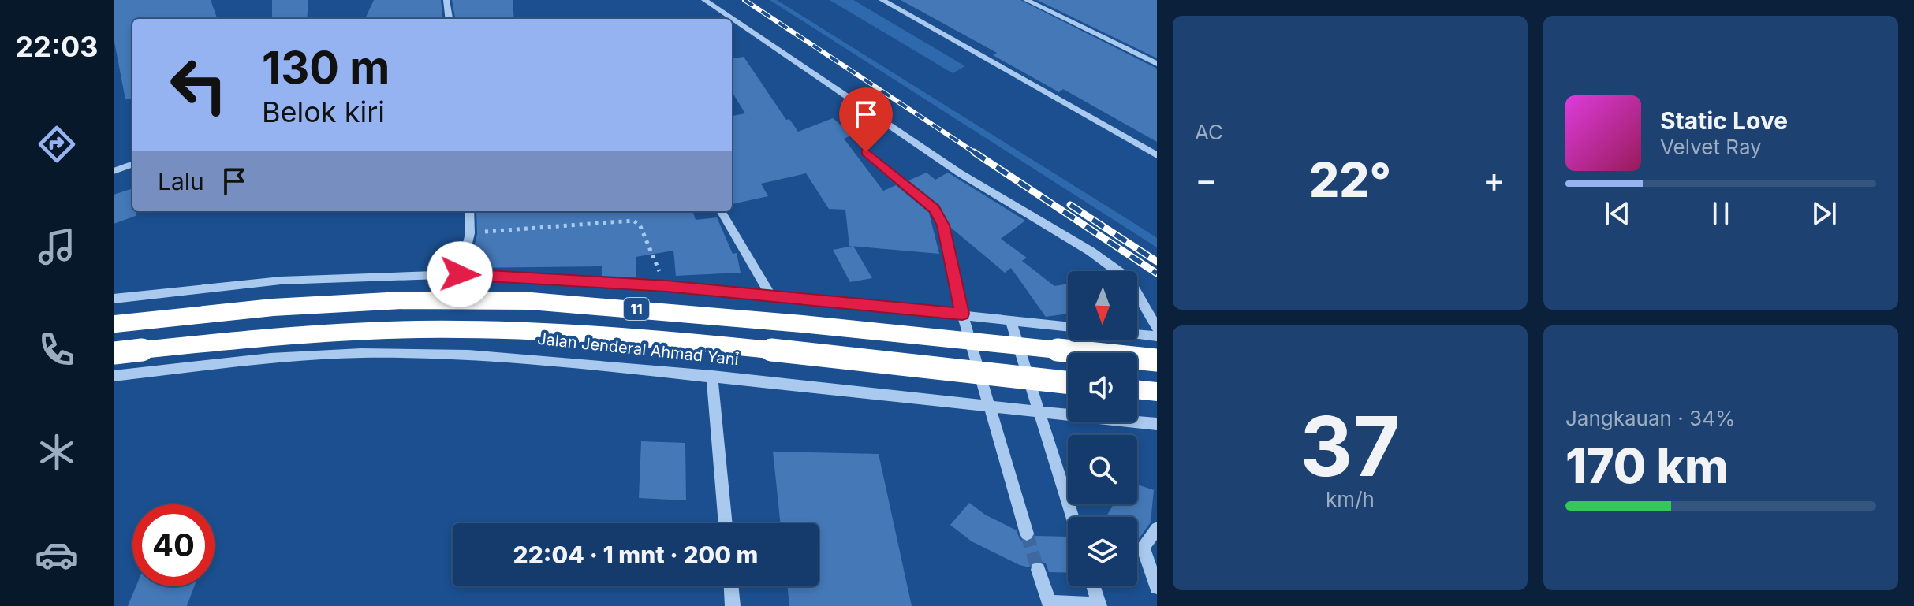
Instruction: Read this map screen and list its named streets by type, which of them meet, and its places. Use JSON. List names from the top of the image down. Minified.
{"streets":{"highway":["11","Jalan Jenderal Ahmad Yani"]},"north":"bottom","page":{"tabs":"22:03","tile":["AC",["37","km/h"],["Jangkauan · 34%","170 km"]],"turn":["130 m","Belok kiri"],"song":["Static Love","Velvet Ray"],"then":"Lalu","heat":["−","22°","+"],"limit":"40","trip":"22:04 · 1 mnt · 200 m"}}
